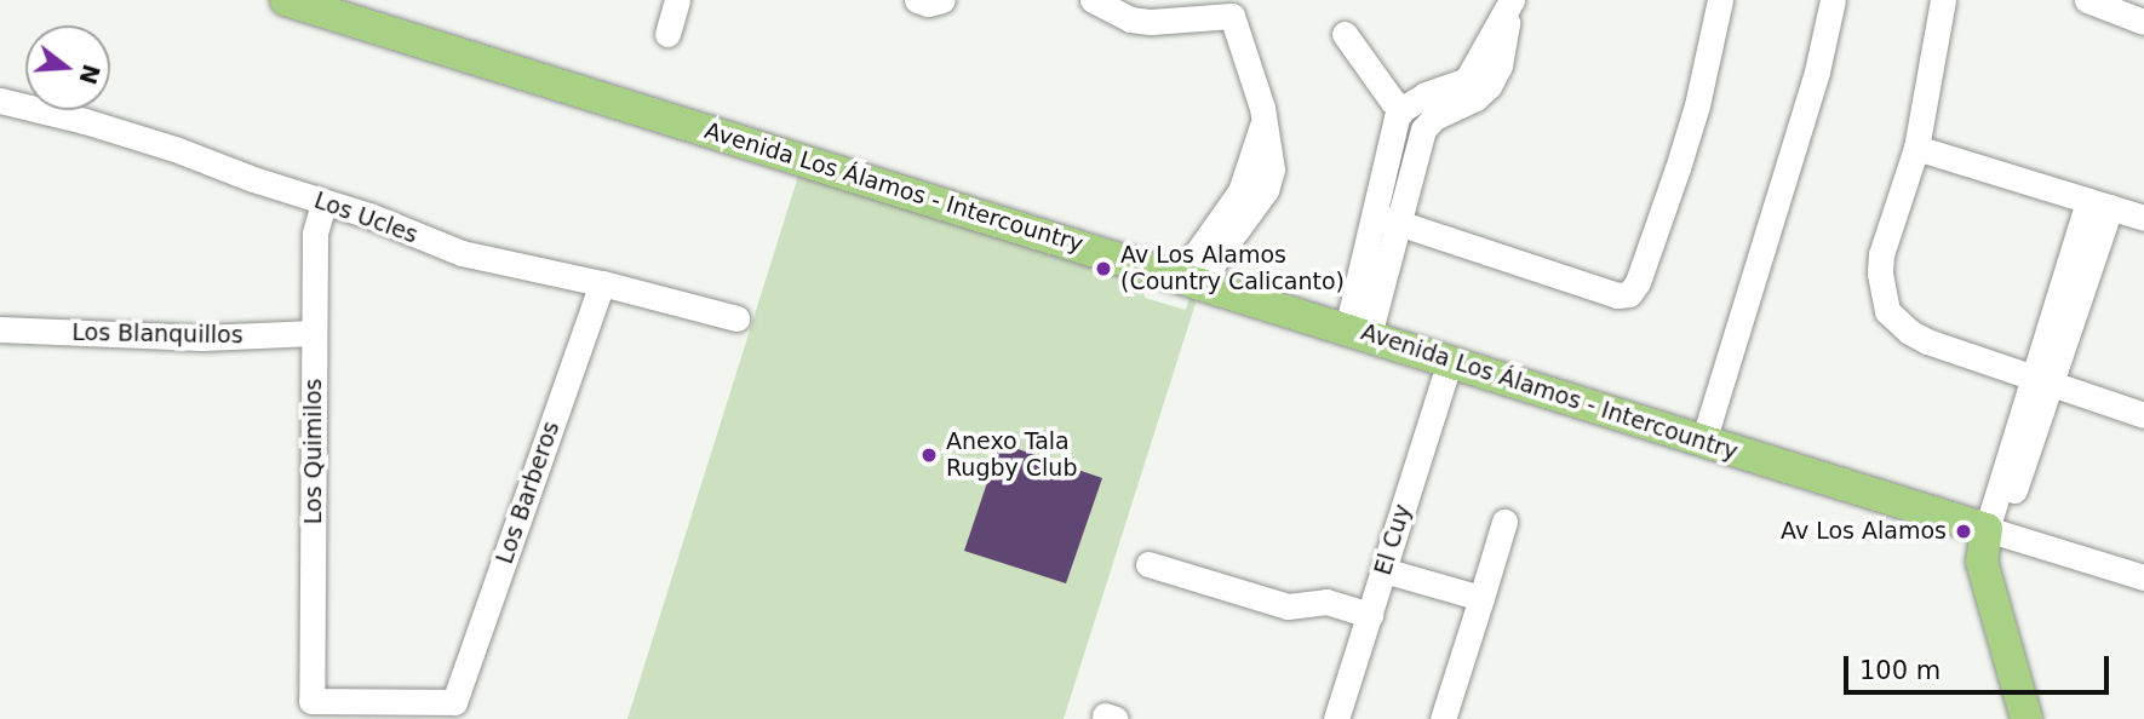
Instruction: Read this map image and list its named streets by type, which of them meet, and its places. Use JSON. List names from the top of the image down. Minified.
{"streets":{"main road":["Avenida Los Álamos - Intercountry"],"street":["Los Ucles","Los Blanquillos","Los Quimilos","Los Barberos","El Cuy"]},"crossings":[["Avenida Los Álamos - Intercountry","El Cuy"],["Los Ucles","Los Quimilos"],["Los Ucles","Los Barberos"],["Los Blanquillos","Los Quimilos"],["Los Quimilos","Los Barberos"]],"places":["Av Los Alamos (Country Calicanto)","Anexo Tala Rugby Club","Av Los Alamos"],"scale_bar":"100 m","north":"right"}
